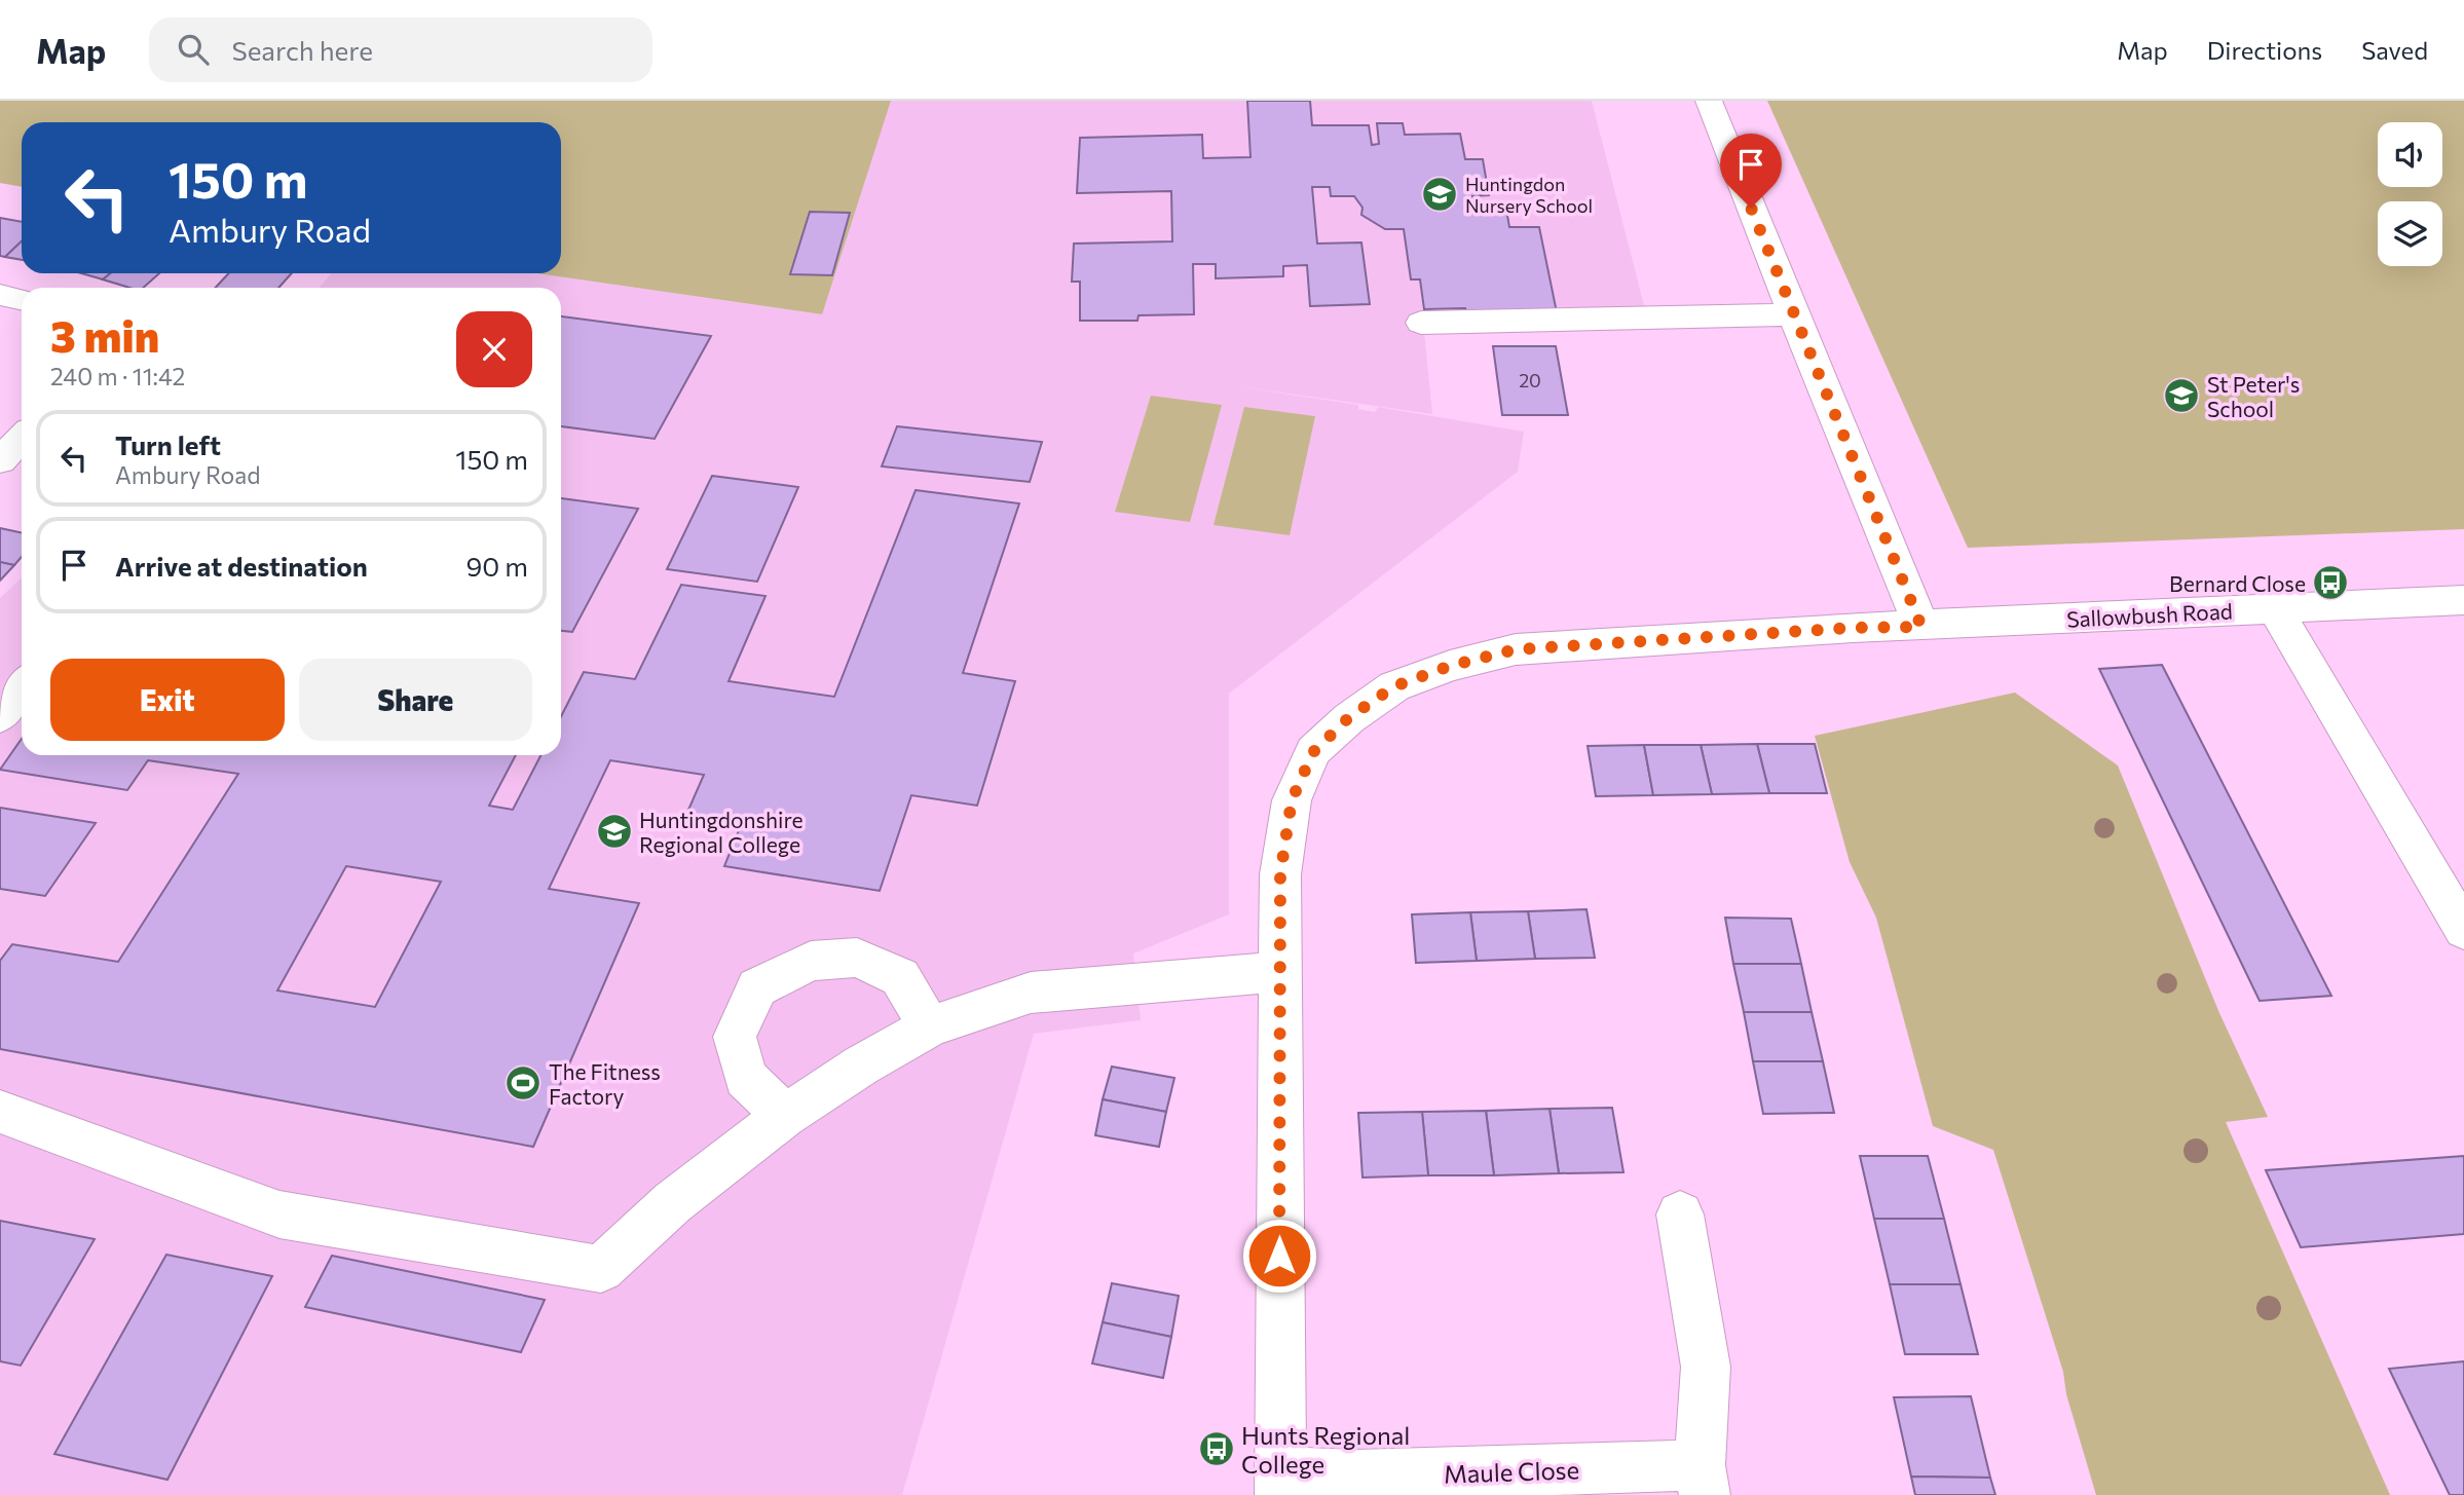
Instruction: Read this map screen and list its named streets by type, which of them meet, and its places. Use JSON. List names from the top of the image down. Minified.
{"streets":{"street":["Sallowbush Road","Maule Close"]},"crossings":[["Sallowbush Road","Maule Close"]],"places":{"school or university":["Huntingdon Nursery School","St Peter's School","Huntingdonshire Regional College"],"bus stop":["Bernard Close","Hunts Regional College"],"sports":["The Fitness Factory"]},"house_numbers":["20"],"page":{"header":"Map","search":"Search here","nav":["Map","Directions","Saved"],"turn":["150 m","Ambury Road"],"heading":["3 min","240 m · 11:42"],"list":[{"name":"Turn left","note":"Ambury Road","value":"150 m"},{"name":"Arrive at destination","value":"90 m"}],"buttons":["Exit","Share"]}}
